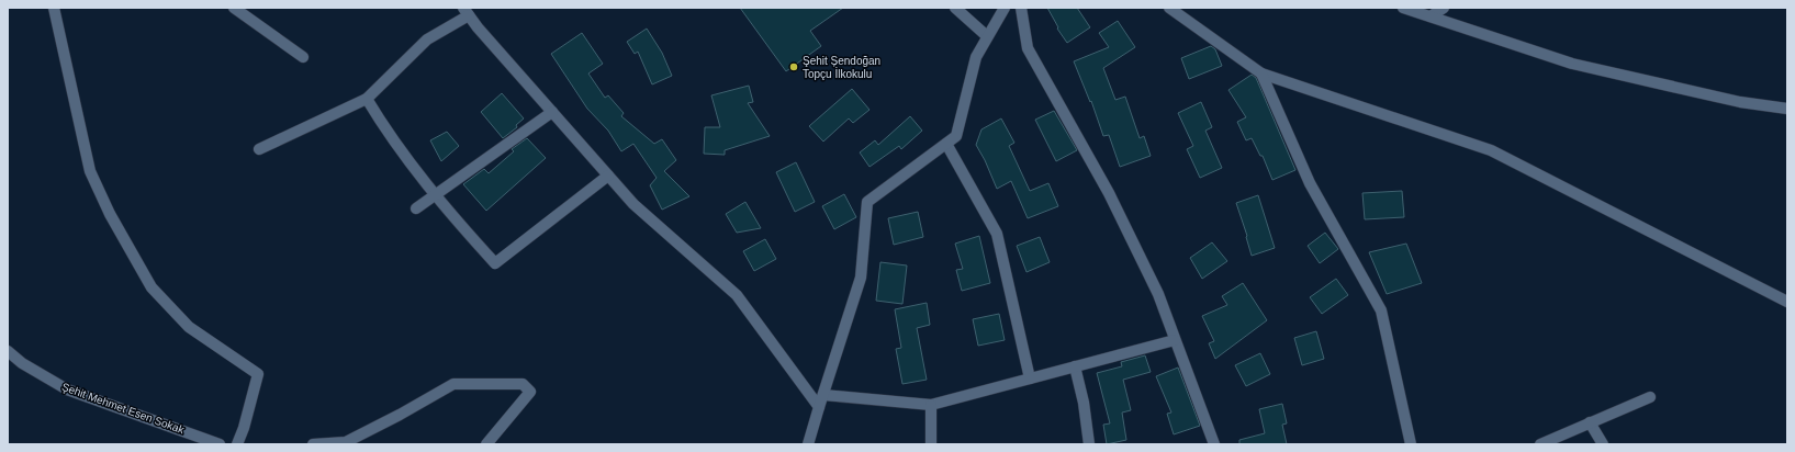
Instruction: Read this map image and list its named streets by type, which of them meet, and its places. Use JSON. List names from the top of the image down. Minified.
{"streets":{"street":["Şehit Mehmet Esen Sokak"]},"places":["Şehit Şendoğan Topçu İlkokulu"]}
